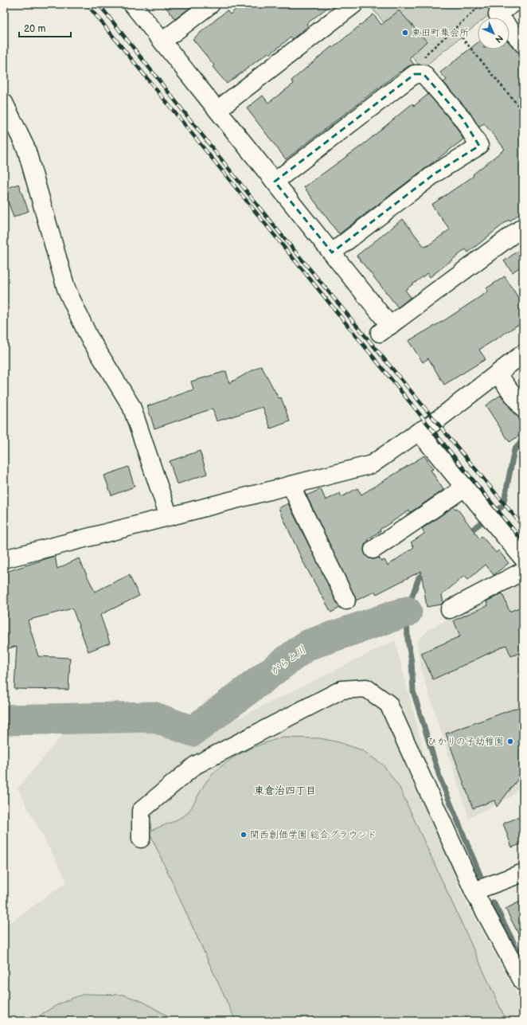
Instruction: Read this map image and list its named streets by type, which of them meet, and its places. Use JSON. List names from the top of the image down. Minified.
{"districts":["東倉治四丁目"],"water":["がらと川"],"places":["東田町集会所","ひかりの子幼稚園","関西創価学園 総合グラウンド"],"scale_bar":"20 m","north":"bottom right"}
